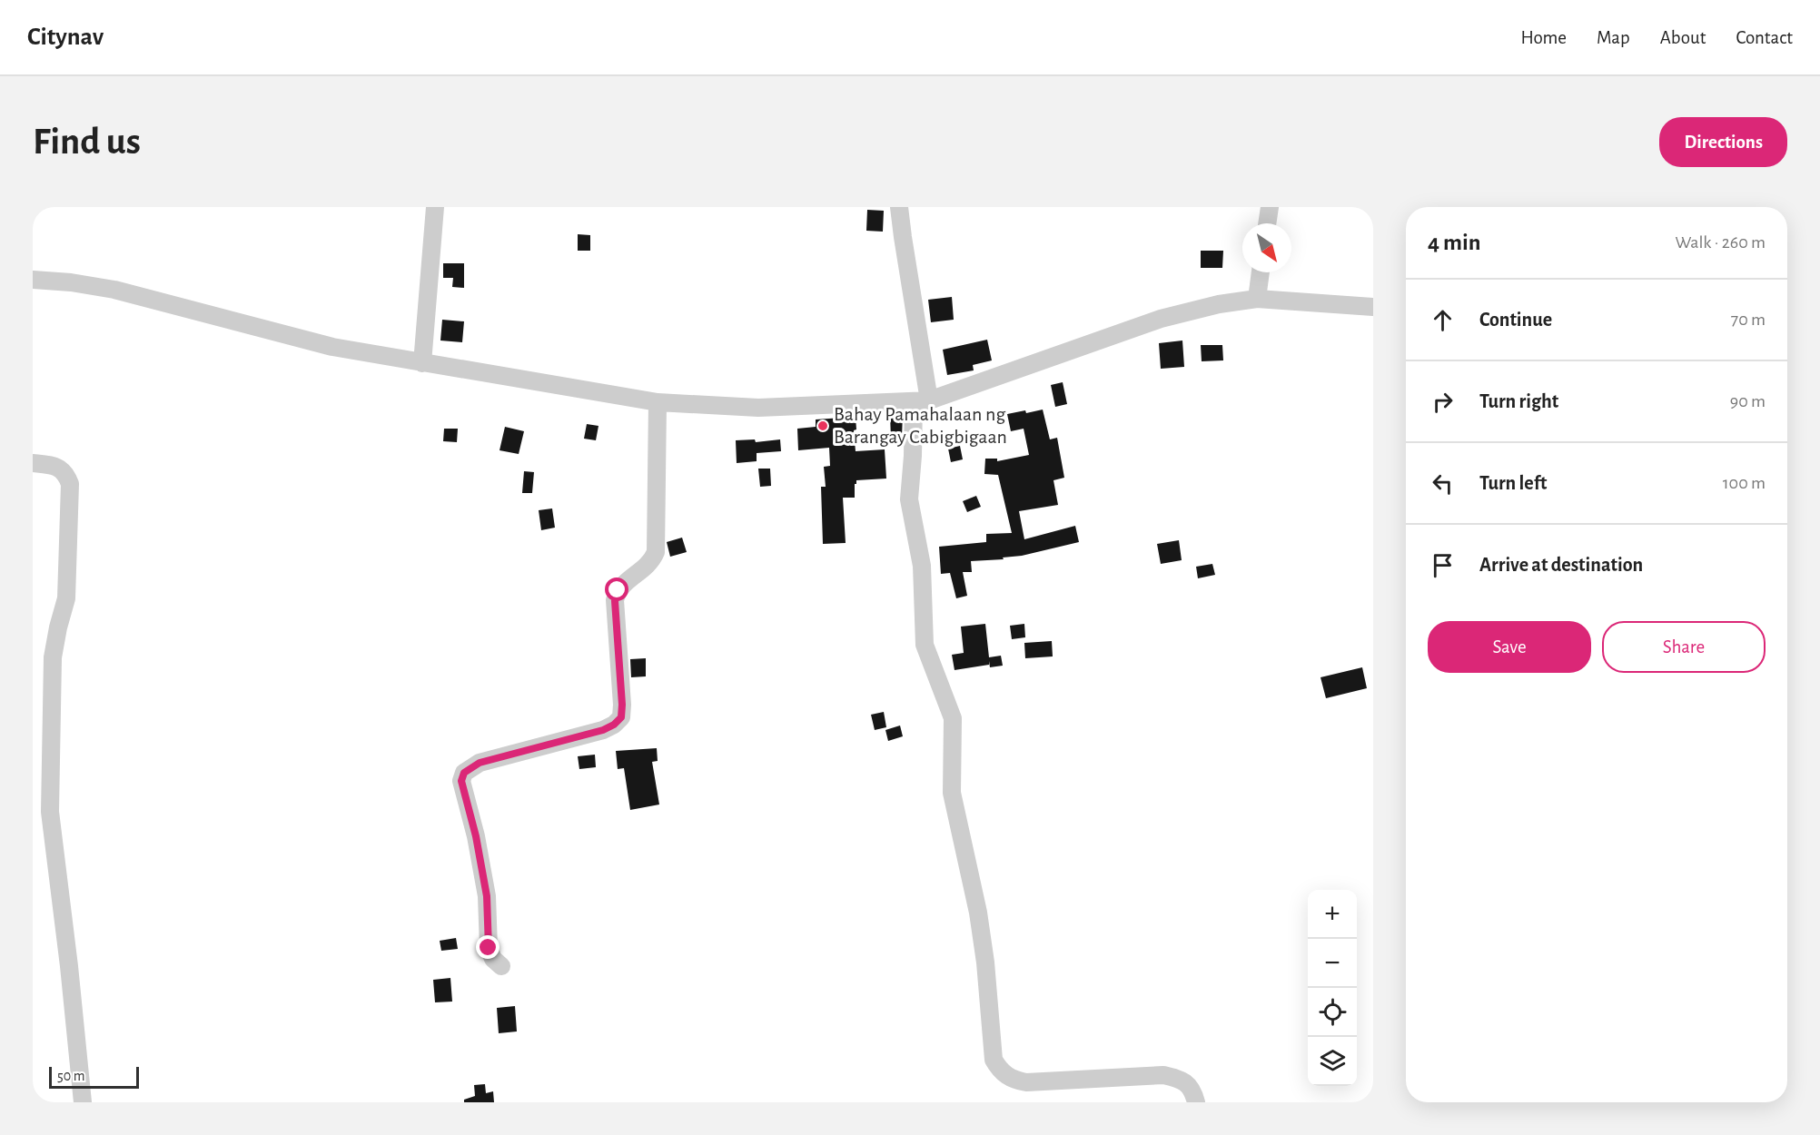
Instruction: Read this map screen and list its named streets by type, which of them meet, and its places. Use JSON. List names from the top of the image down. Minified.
{"places":["Bahay Pamahalaan ng Barangay Cabigbigaan"],"scale_bar":"50 m","north":"bottom right","page":{"header":"Citynav","nav":["Home","Map","About","Contact"],"buttons":["Directions",["Save","Share"]],"title":"Find us","heading":["4 min","Walk · 260 m"],"list":[["Continue","70 m"],["Turn right","90 m"],["Turn left","100 m"],"Arrive at destination"],"map_buttons":["+","−"],"scale":"50 m"}}
